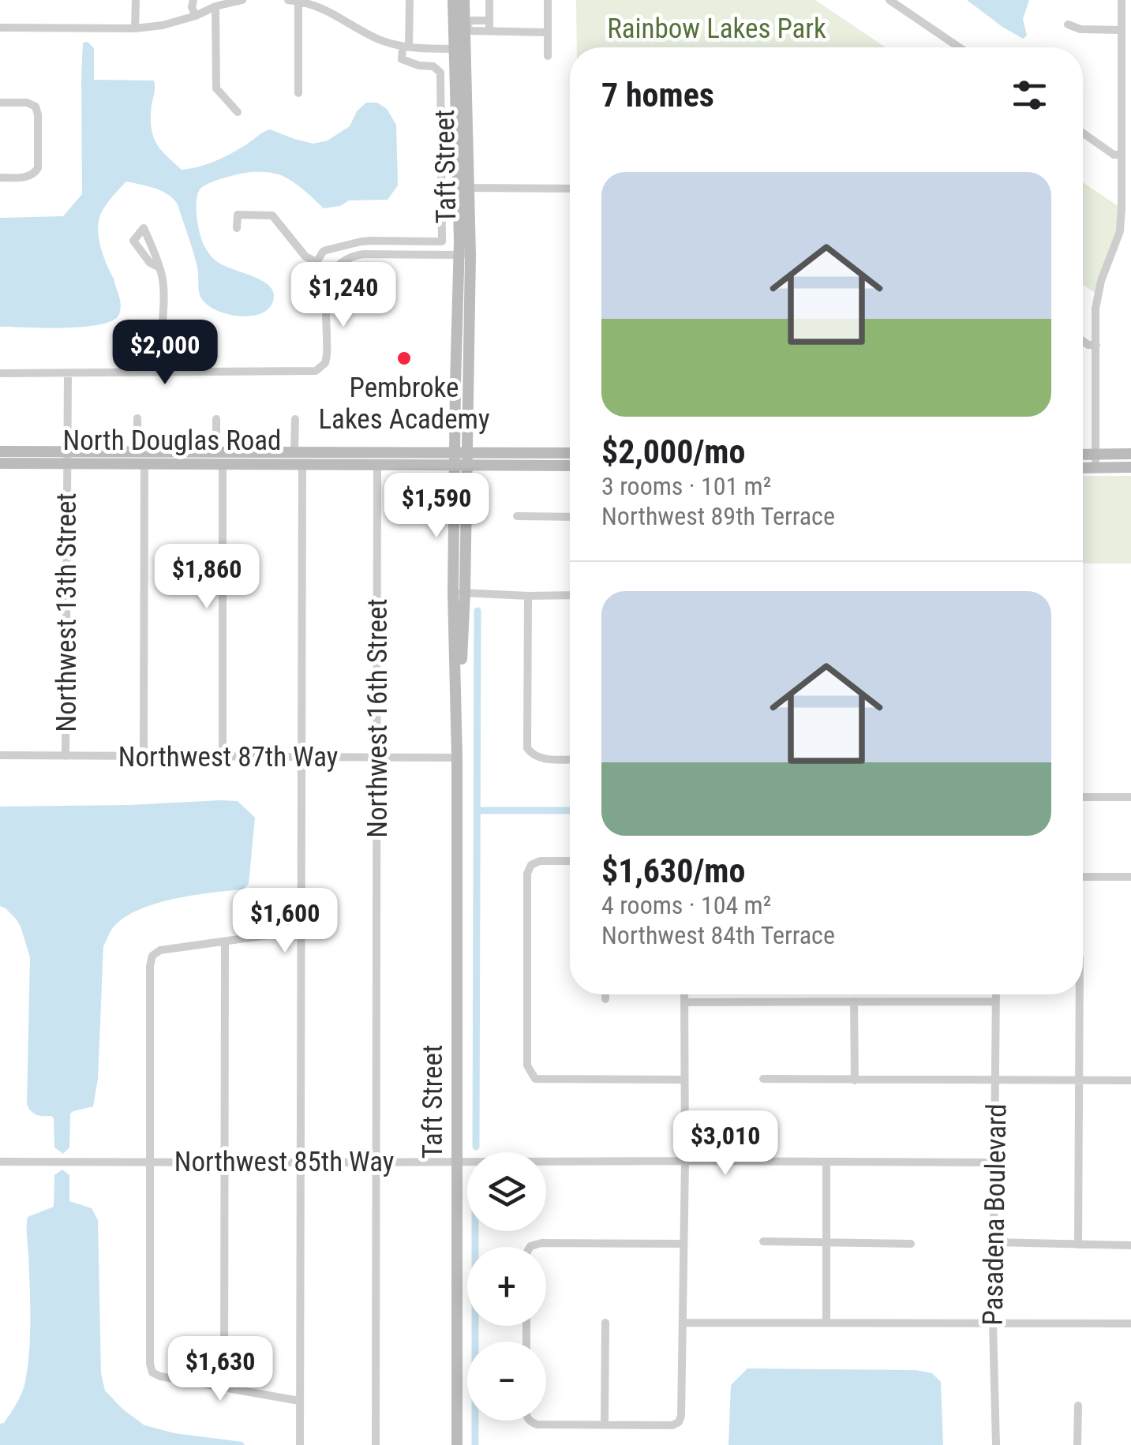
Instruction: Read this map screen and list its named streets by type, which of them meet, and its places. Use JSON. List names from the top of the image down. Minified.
{"streets":{"street":["Taft Street","North Douglas Road","Northwest 13th Street","Northwest 16th Street","Northwest 87th Way","Northwest 85th Way","Pasadena Boulevard"]},"crossings":[["Taft Street","North Douglas Road"],["Taft Street","Northwest 87th Way"],["Taft Street","Northwest 85th Way"],["North Douglas Road","Northwest 13th Street"],["North Douglas Road","Northwest 16th Street"],["Northwest 13th Street","Northwest 87th Way"],["Northwest 16th Street","Northwest 87th Way"],["Northwest 16th Street","Northwest 85th Way"],["Northwest 85th Way","Pasadena Boulevard"]],"parks":["Rainbow Lakes Park"],"places":["Pembroke Lakes Academy"],"page":{"heading":"7 homes","list":[{"name":"$2,000/mo","note":"3 rooms · 101 m² · Northwest 89th Terrace"},{"name":"$1,630/mo","note":"4 rooms · 104 m² · Northwest 84th Terrace"}],"price":["$1,240","$2,000","$1,590","$1,860","$1,600","$3,010","$1,630"],"map_buttons":["+","−"]}}
